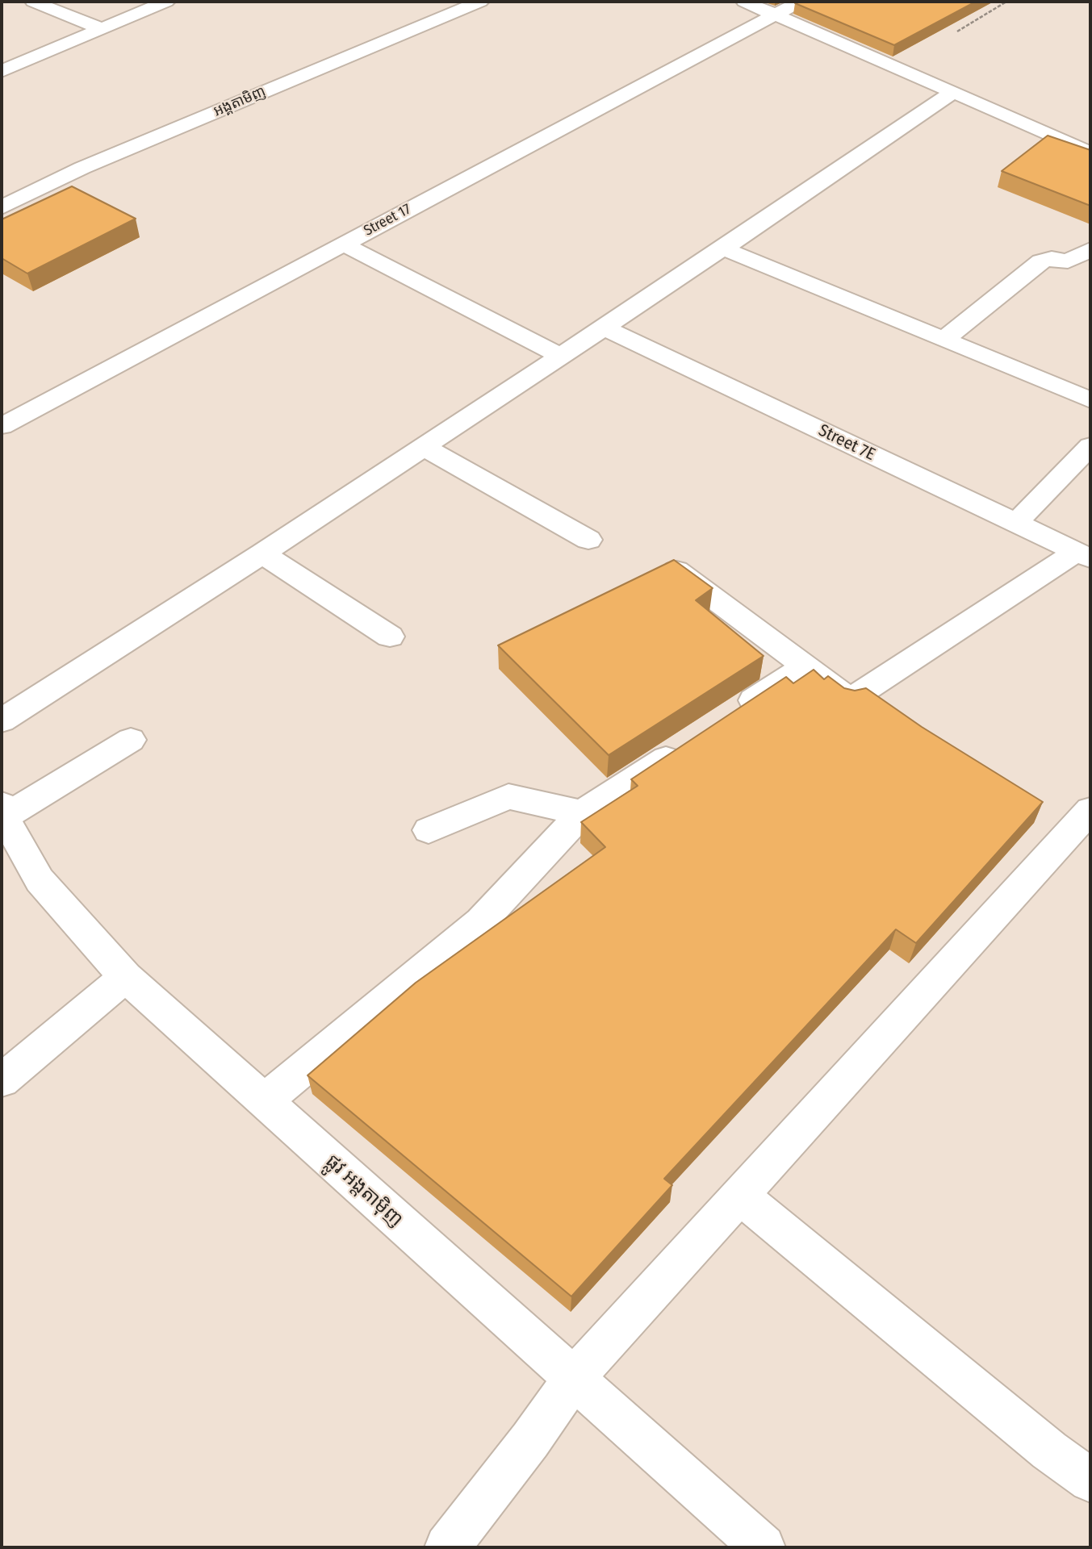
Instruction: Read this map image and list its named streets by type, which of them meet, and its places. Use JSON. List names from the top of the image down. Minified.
{"streets":{"street":["អង្គតាមិញ","Street 17","Street 7E","ផ្លូវ អង្តតាម៉ិញ"]}}
